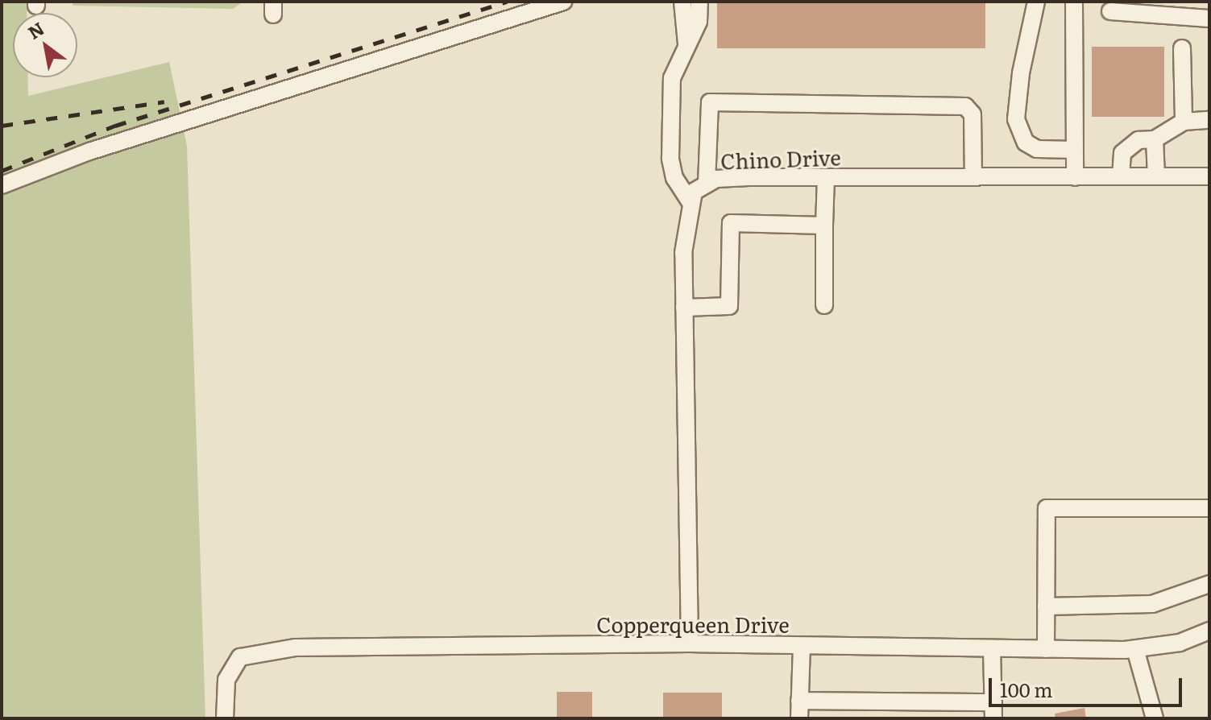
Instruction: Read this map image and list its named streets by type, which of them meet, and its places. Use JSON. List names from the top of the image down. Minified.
{"streets":{"street":["Chino Drive","Copperqueen Drive"]},"crossings":[["Chino Drive","Copperqueen Drive"]],"scale_bar":"100 m","north":"top left"}
